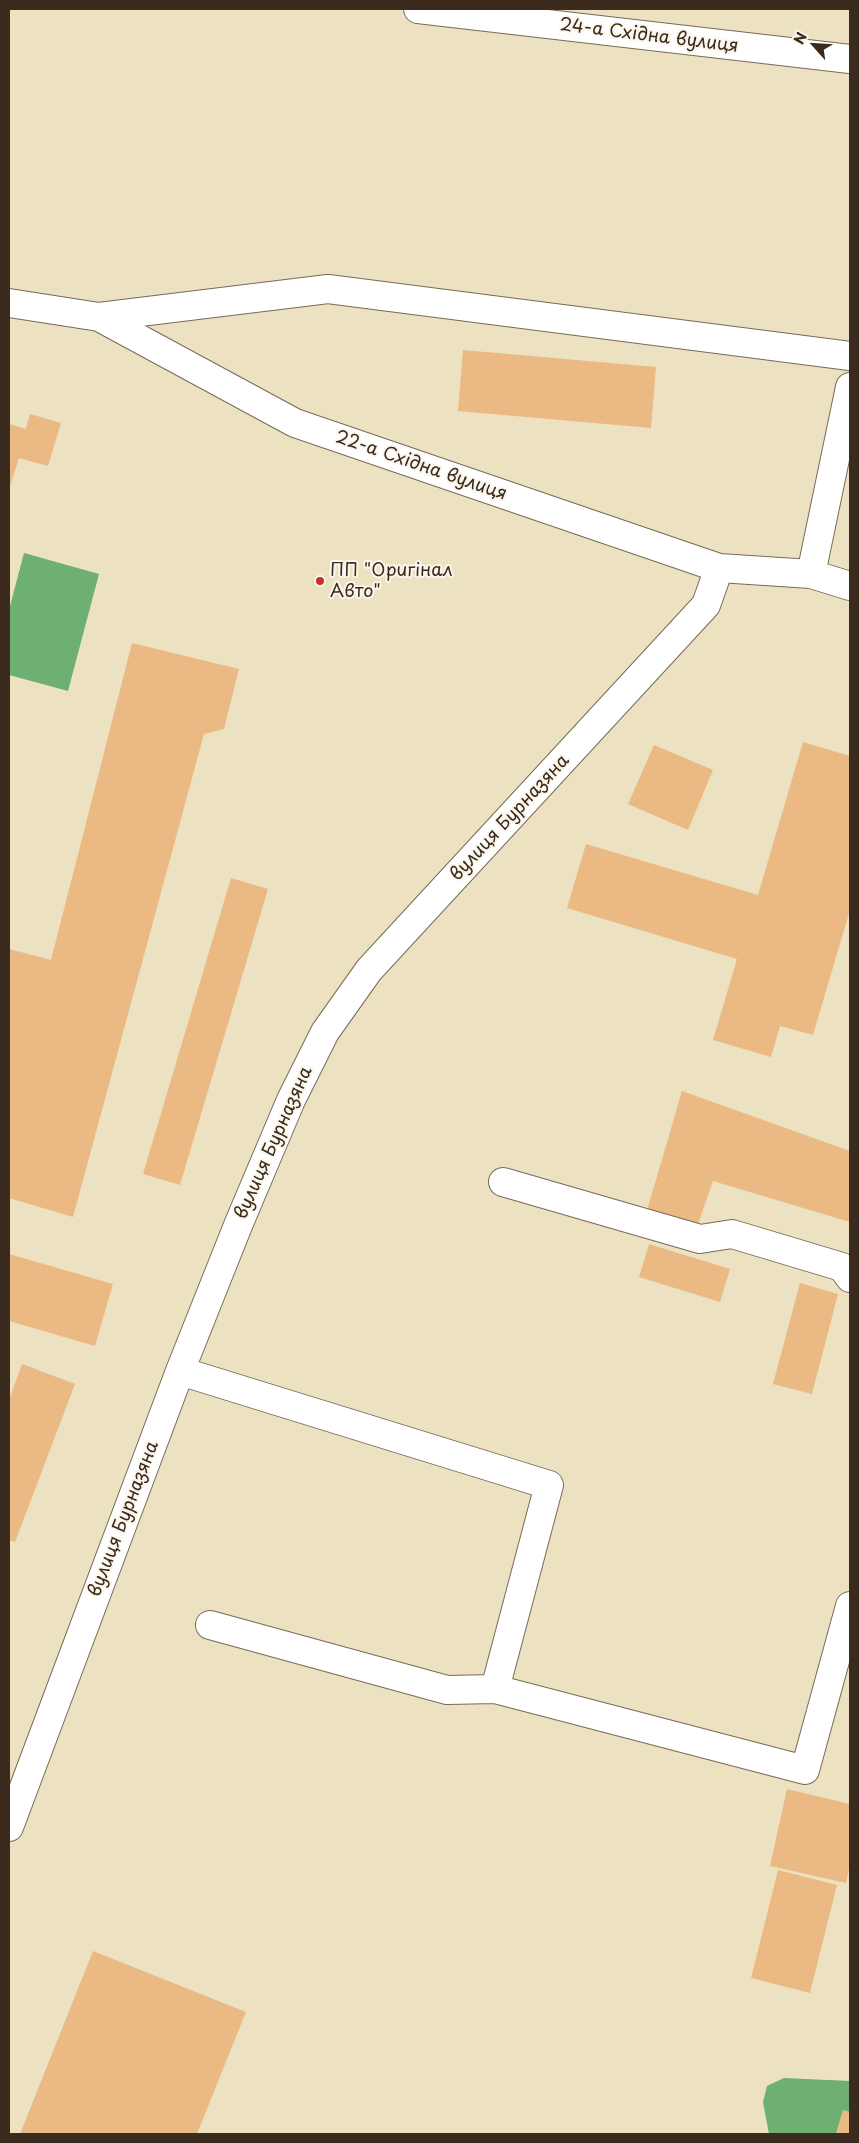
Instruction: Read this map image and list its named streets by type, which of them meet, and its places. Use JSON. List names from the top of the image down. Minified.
{"streets":{"street":["24-а Східна вулиця","22-а Східна вулиця","вулиця Бурназяна"]},"crossings":[["22-а Східна вулиця","вулиця Бурназяна"]],"places":["ПП \"Оригінал Авто\""],"north":"top left"}
